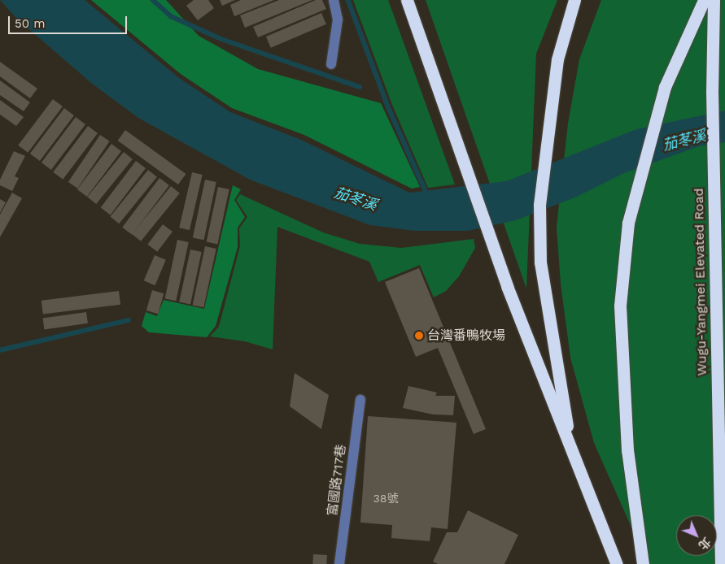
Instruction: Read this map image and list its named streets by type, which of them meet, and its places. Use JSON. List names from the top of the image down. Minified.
{"streets":{"highway":["Wugu-Yangmei Elevated Road"],"lane":["富國路717巷"]},"water":["茄苳溪"],"places":["台灣番鴨牧場"],"house_numbers":["38號"],"scale_bar":"50 m","north":"bottom right"}
